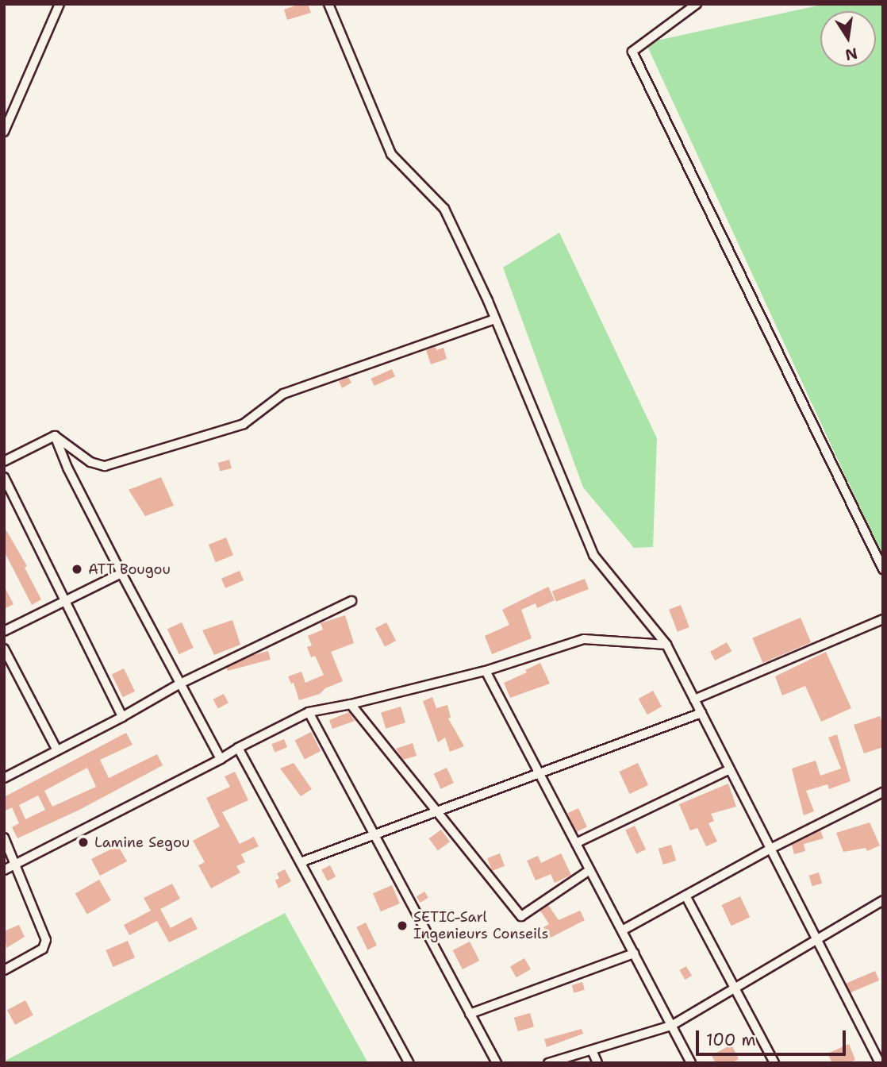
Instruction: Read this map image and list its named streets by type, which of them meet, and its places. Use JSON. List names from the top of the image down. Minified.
{"places":["ATT Bougou","Lamine Segou","SETIC-Sarl Ingenieurs Conseils"],"scale_bar":"100 m","north":"bottom"}
